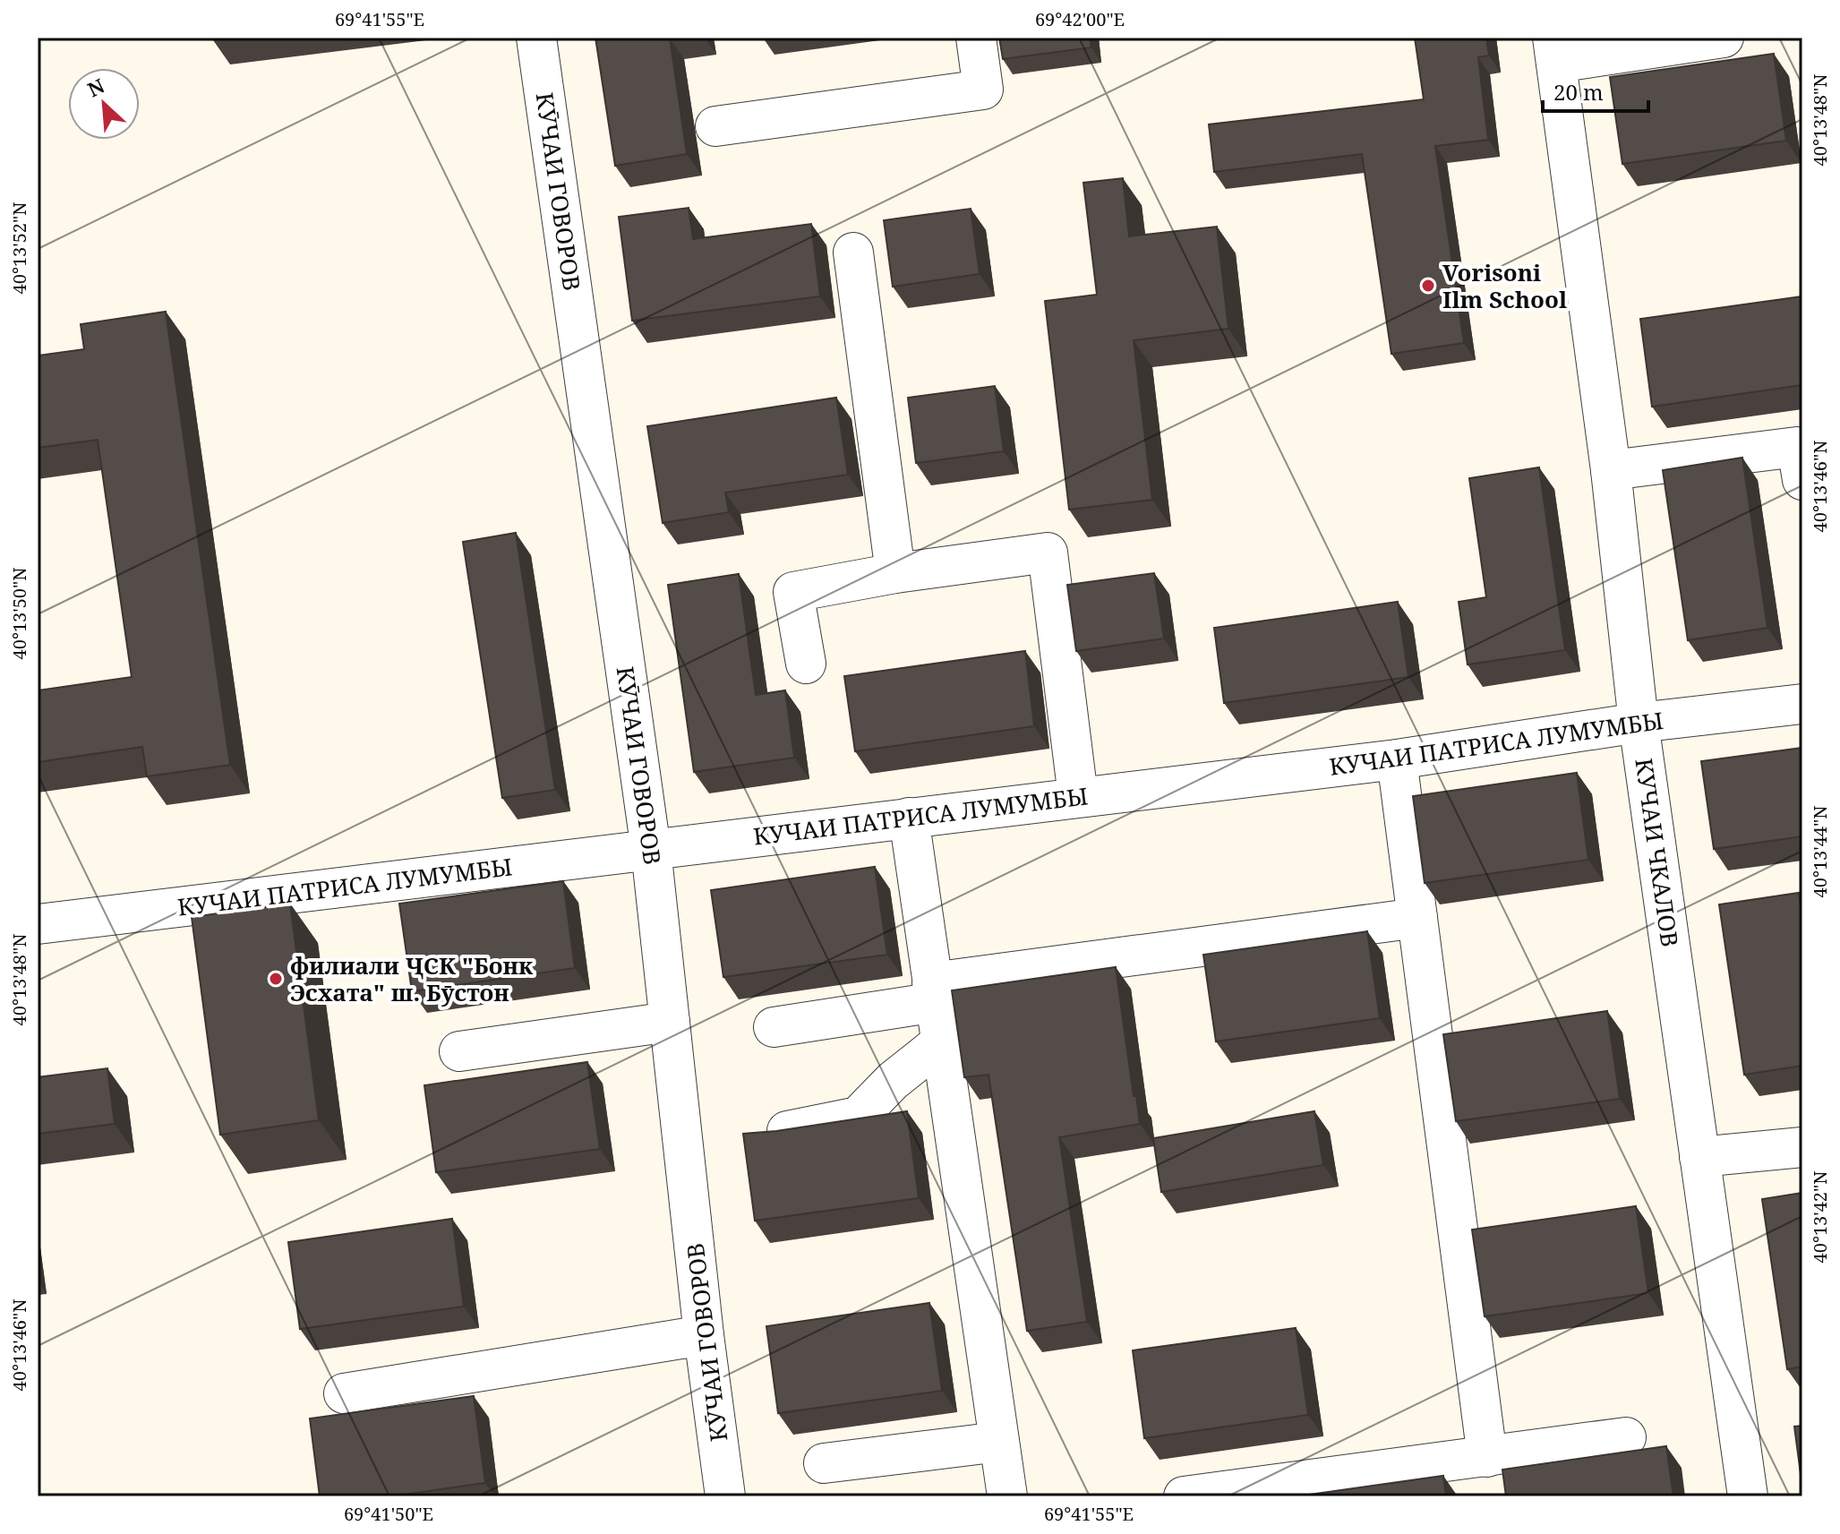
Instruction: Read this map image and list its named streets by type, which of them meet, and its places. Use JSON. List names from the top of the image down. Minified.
{"streets":{"street":["КӮЧАИ ГОВОРОВ","КУЧАИ ПАТРИСА ЛУМУМБЫ","КУЧАИ ЧКАЛОВ"]},"crossings":[["КӮЧАИ ГОВОРОВ","КУЧАИ ПАТРИСА ЛУМУМБЫ"],["КУЧАИ ПАТРИСА ЛУМУМБЫ","КУЧАИ ЧКАЛОВ"]],"places":["Vorisoni Ilm School","филиали ҶСК \"Бонк Эсхата\" ш. Бӯстон"],"scale_bar":"20 m","north":"top left","coordinates":["69°41'55\"E","69°42'00\"E","40°13'48\"N","40°13'52\"N","40°13'46\"N","40°13'50\"N","40°13'44\"N","40°13'42\"N","69°41'50\"E"]}
